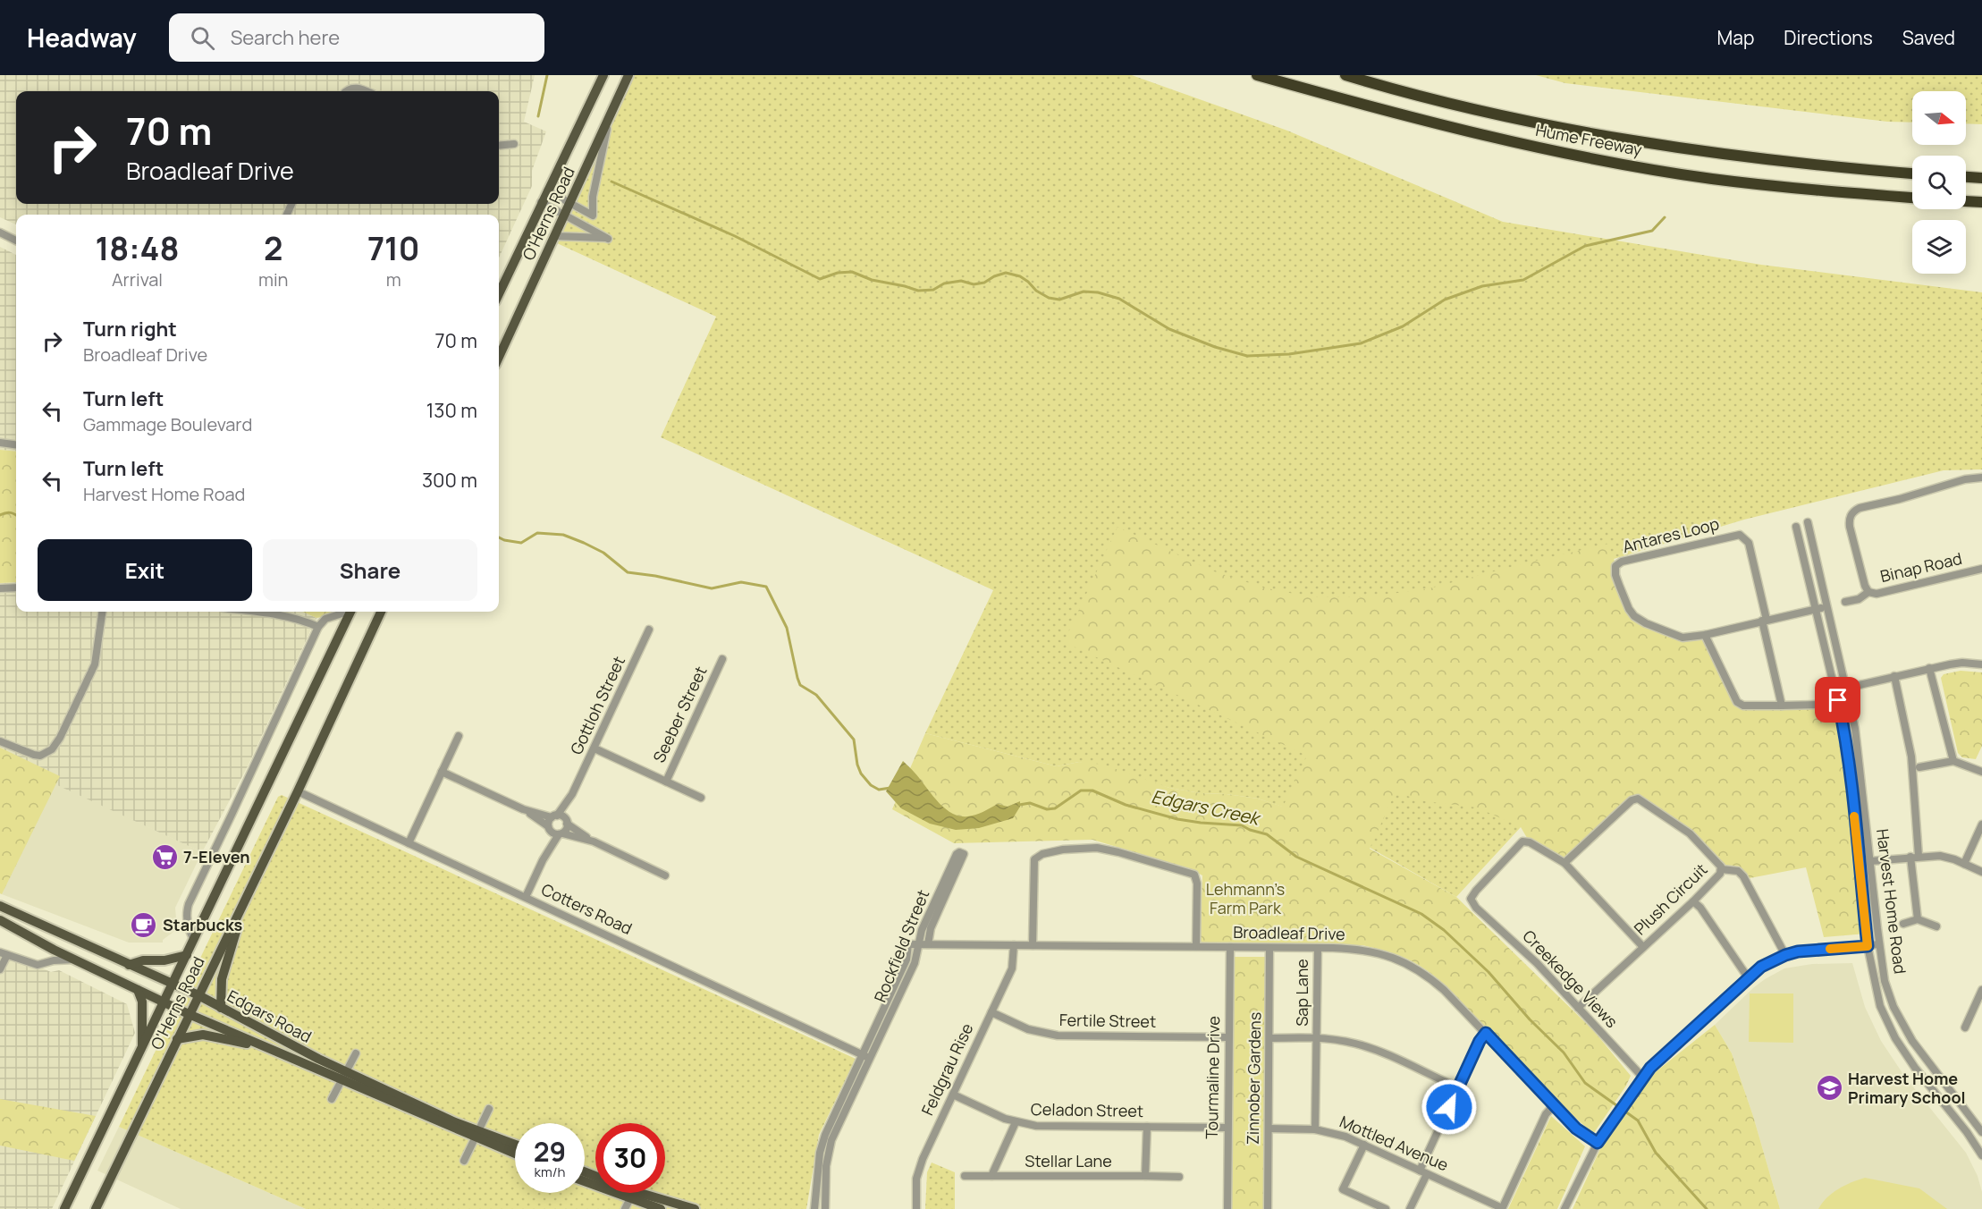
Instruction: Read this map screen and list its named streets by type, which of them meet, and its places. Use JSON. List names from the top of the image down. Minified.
{"streets":{"highway":["Hume Freeway"],"main road":["O'Herns Road","Edgars Road"],"street":["Antares Loop","Binap Road","Gottloh Street","Seeber Street","Plush Circuit","Harvest Home Road","Cotters Road","Broadleaf Drive","Rockfield Street","Creekedge Views","Sap Lane","Fertile Street","Feldgrau Rise","Tourmaline Drive","Zinnober Gardens","Celadon Street","Mottled Avenue","Stellar Lane"]},"crossings":[["O'Herns Road","Cotters Road"],["O'Herns Road","Edgars Road"],["Antares Loop","Harvest Home Road"],["Plush Circuit","Creekedge Views"],["Cotters Road","Rockfield Street"],["Broadleaf Drive","Rockfield Street"],["Broadleaf Drive","Sap Lane"],["Broadleaf Drive","Feldgrau Rise"],["Broadleaf Drive","Tourmaline Drive"],["Broadleaf Drive","Zinnober Gardens"],["Sap Lane","Mottled Avenue"],["Fertile Street","Feldgrau Rise"],["Fertile Street","Tourmaline Drive"],["Feldgrau Rise","Celadon Street"],["Tourmaline Drive","Celadon Street"],["Zinnober Gardens","Mottled Avenue"],["Celadon Street","Stellar Lane"]],"water":["Edgars Creek"],"parks":["Lehmann’s Farm Park"],"places":{"supermarket":["7-Eleven"],"cafe":["Starbucks"],"school or university":["Harvest Home Primary School"]},"north":"right","page":{"header":"Headway","search":"Search here","nav":["Map","Directions","Saved"],"turn":["70 m","Broadleaf Drive"],"eta":["18:48","Arrival","2","min","710","m"],"list":[{"name":"Turn right","note":"Broadleaf Drive","value":"70 m"},{"name":"Turn left","note":"Gammage Boulevard","value":"130 m"},{"name":"Turn left","note":"Harvest Home Road","value":"300 m"}],"buttons":["Exit","Share"],"speed":"29 km/h","limit":"30"}}
